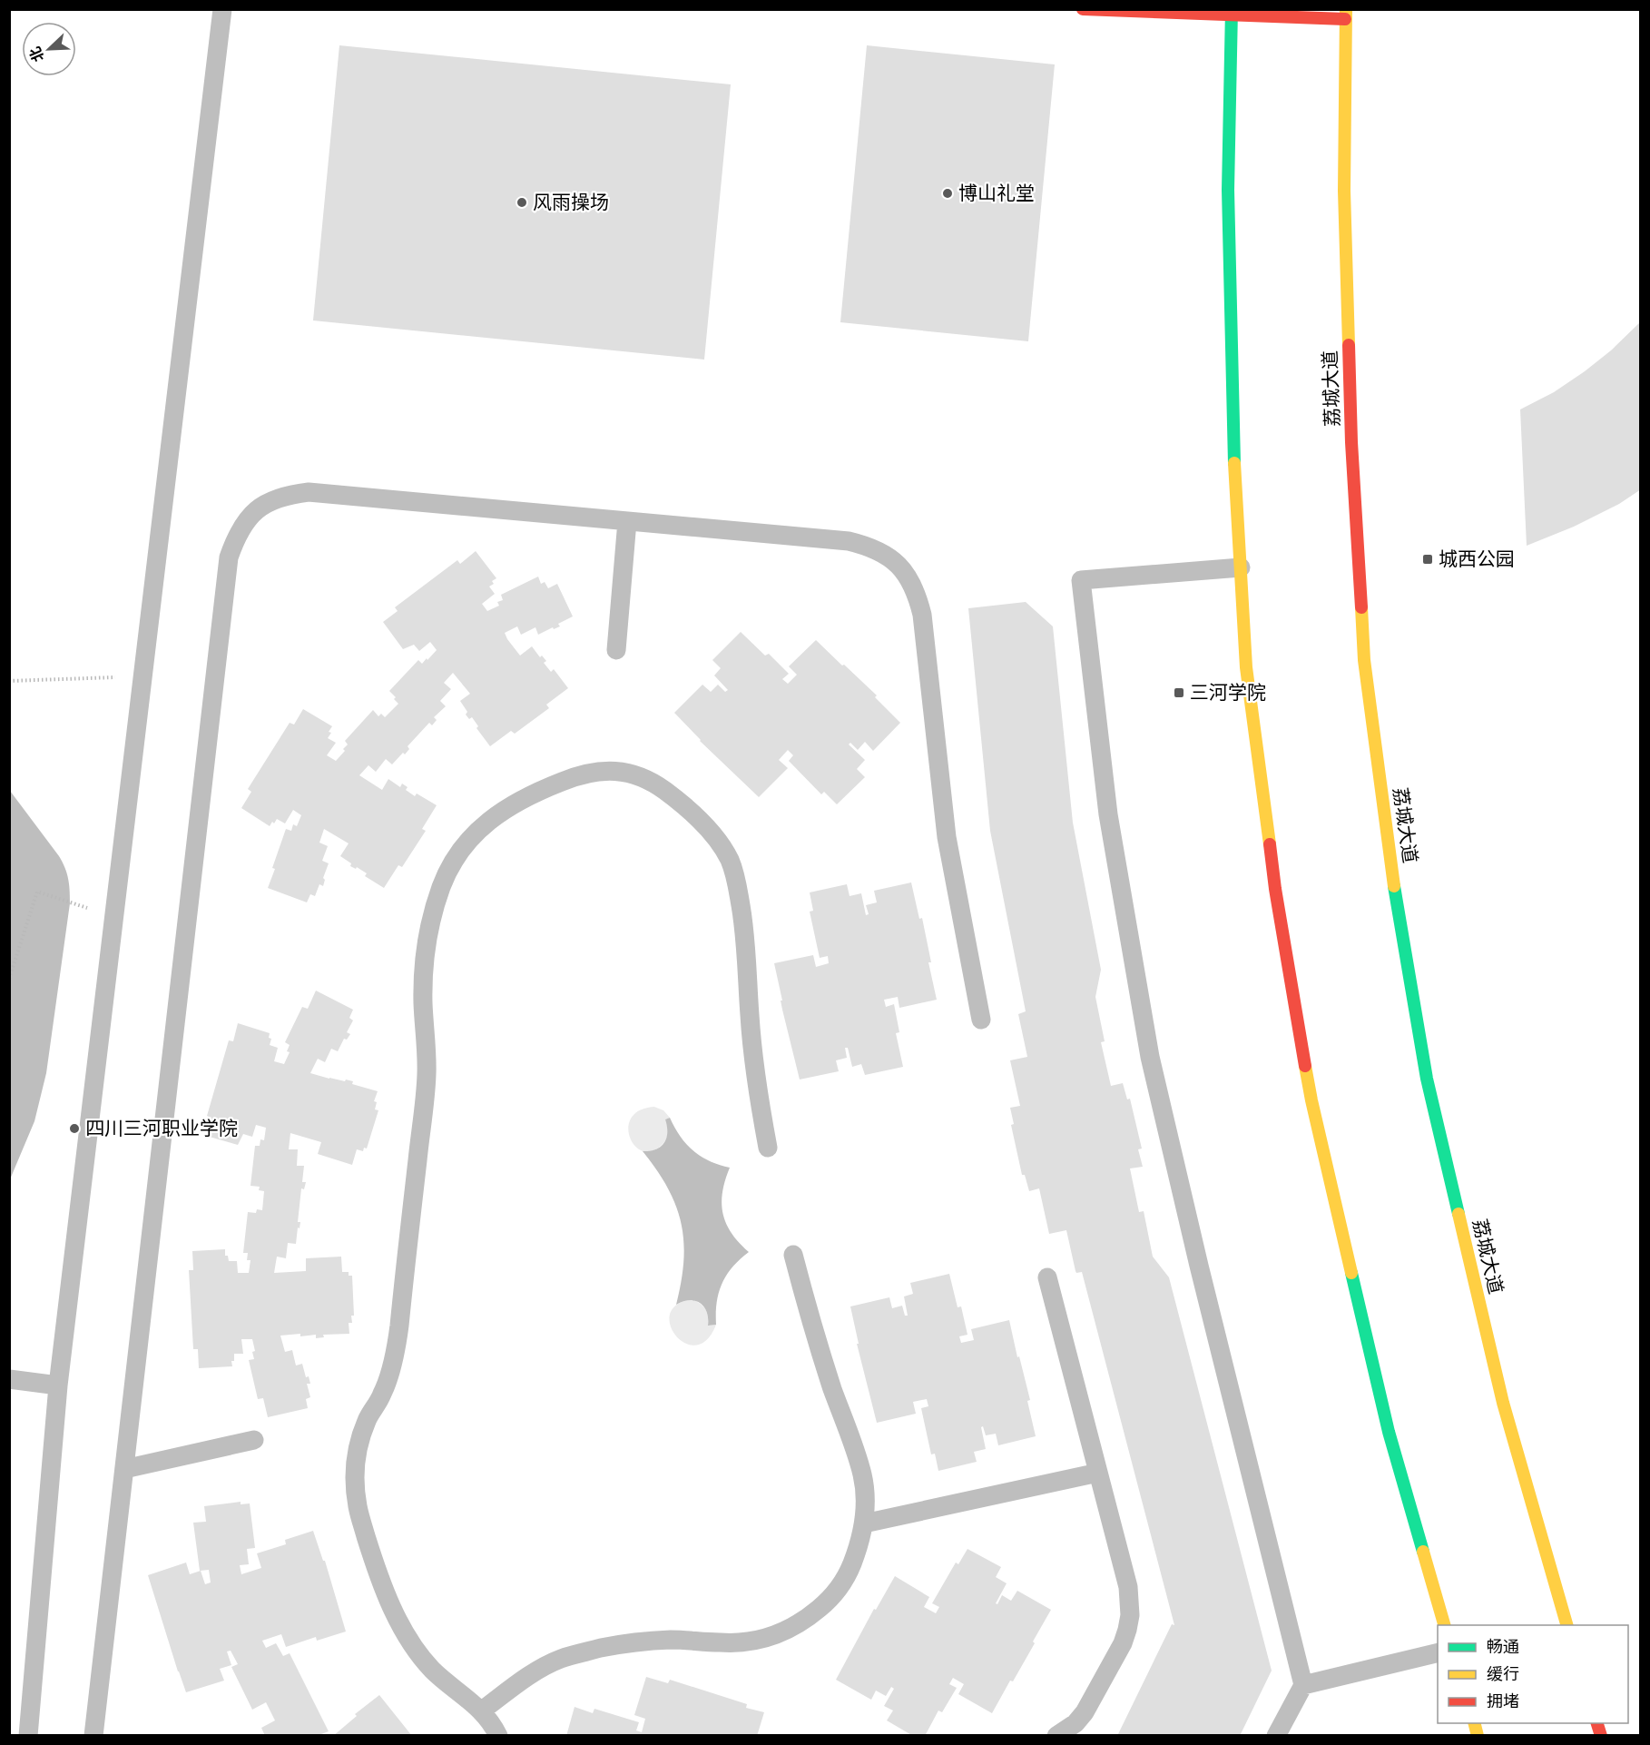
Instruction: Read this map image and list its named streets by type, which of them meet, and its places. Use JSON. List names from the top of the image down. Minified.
{"streets":{"main road":["荔城大道"]},"places":{"other":["博山礼堂","风雨操场","四川三河职业学院"],"transit":["城西公园","三河学院"]},"legend":["畅通","缓行","拥堵"],"north":"bottom left"}
